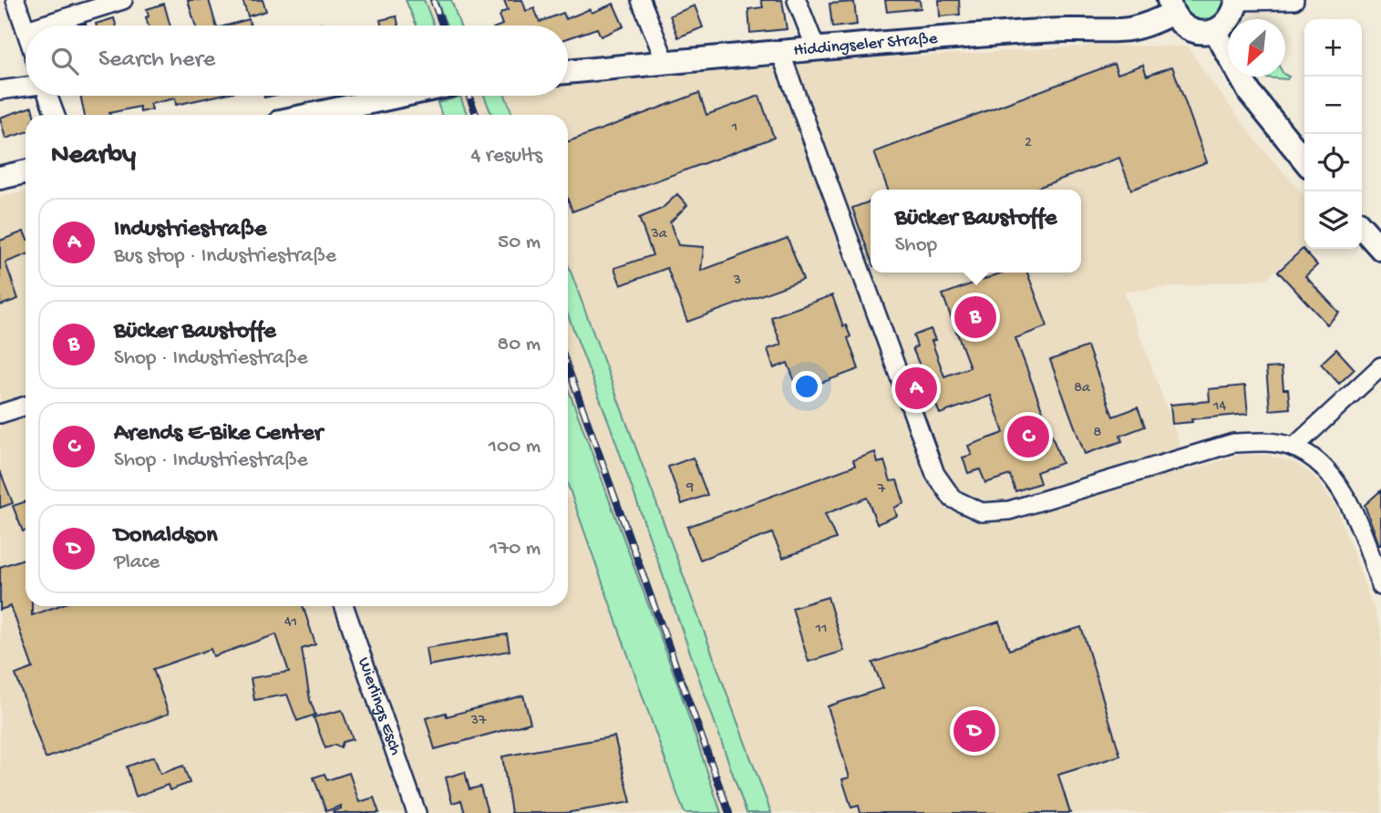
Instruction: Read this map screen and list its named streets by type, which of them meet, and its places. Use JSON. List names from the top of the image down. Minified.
{"streets":{"street":["Hiddingseler Straße","Wierlings Esch"]},"house_numbers":["1","2","3a","3","8a","14","8","9","7","41","11","37"],"north":"bottom left","page":{"map_buttons":["+","−"],"search":"Search here","heading":["Nearby","4 results"],"popup":["Bücker Baustoffe","Shop"],"list":[{"mark":"A","name":"Industriestraße","note":"Bus stop · Industriestraße","value":"50 m"},{"mark":"B","name":"Bücker Baustoffe","note":"Shop · Industriestraße","value":"80 m"},{"mark":"C","name":"Arends E-Bike Center","note":"Shop · Industriestraße","value":"100 m"},{"mark":"D","name":"Donaldson","note":"Place","value":"170 m"}],"pins":["B","A","C","D"]}}
